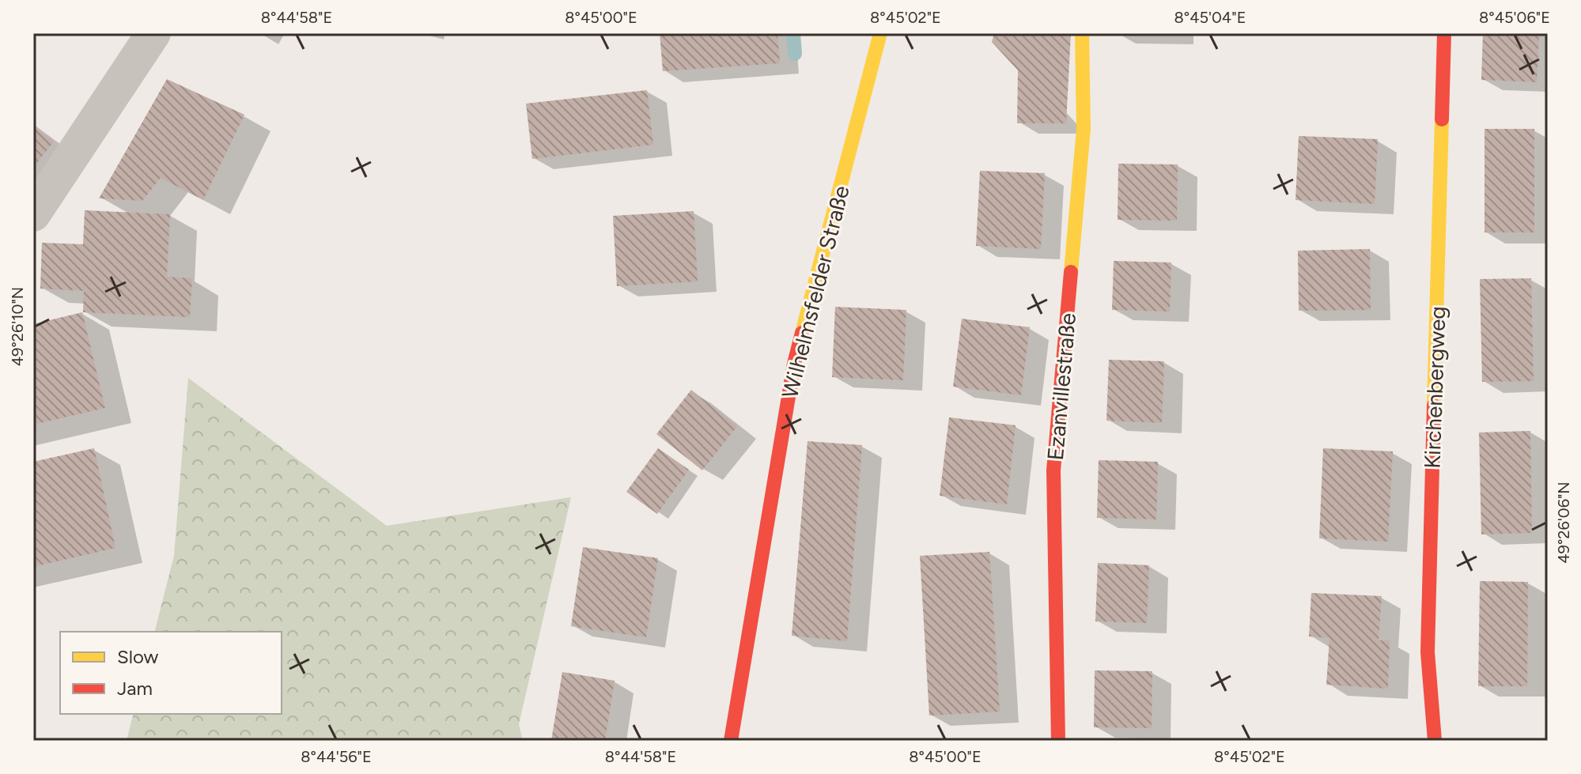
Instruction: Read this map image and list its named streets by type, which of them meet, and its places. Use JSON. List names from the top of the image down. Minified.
{"streets":{"street":["Wilhelmsfelder Straße","Ezanvillestraße","Kirchenbergweg"]},"legend":["Slow","Jam"],"coordinates":["8°44'58\"E","8°45'00\"E","8°45'02\"E","8°45'04\"E","8°45'06\"E","49°26'10\"N","49°26'06\"N","8°44'56\"E"]}
